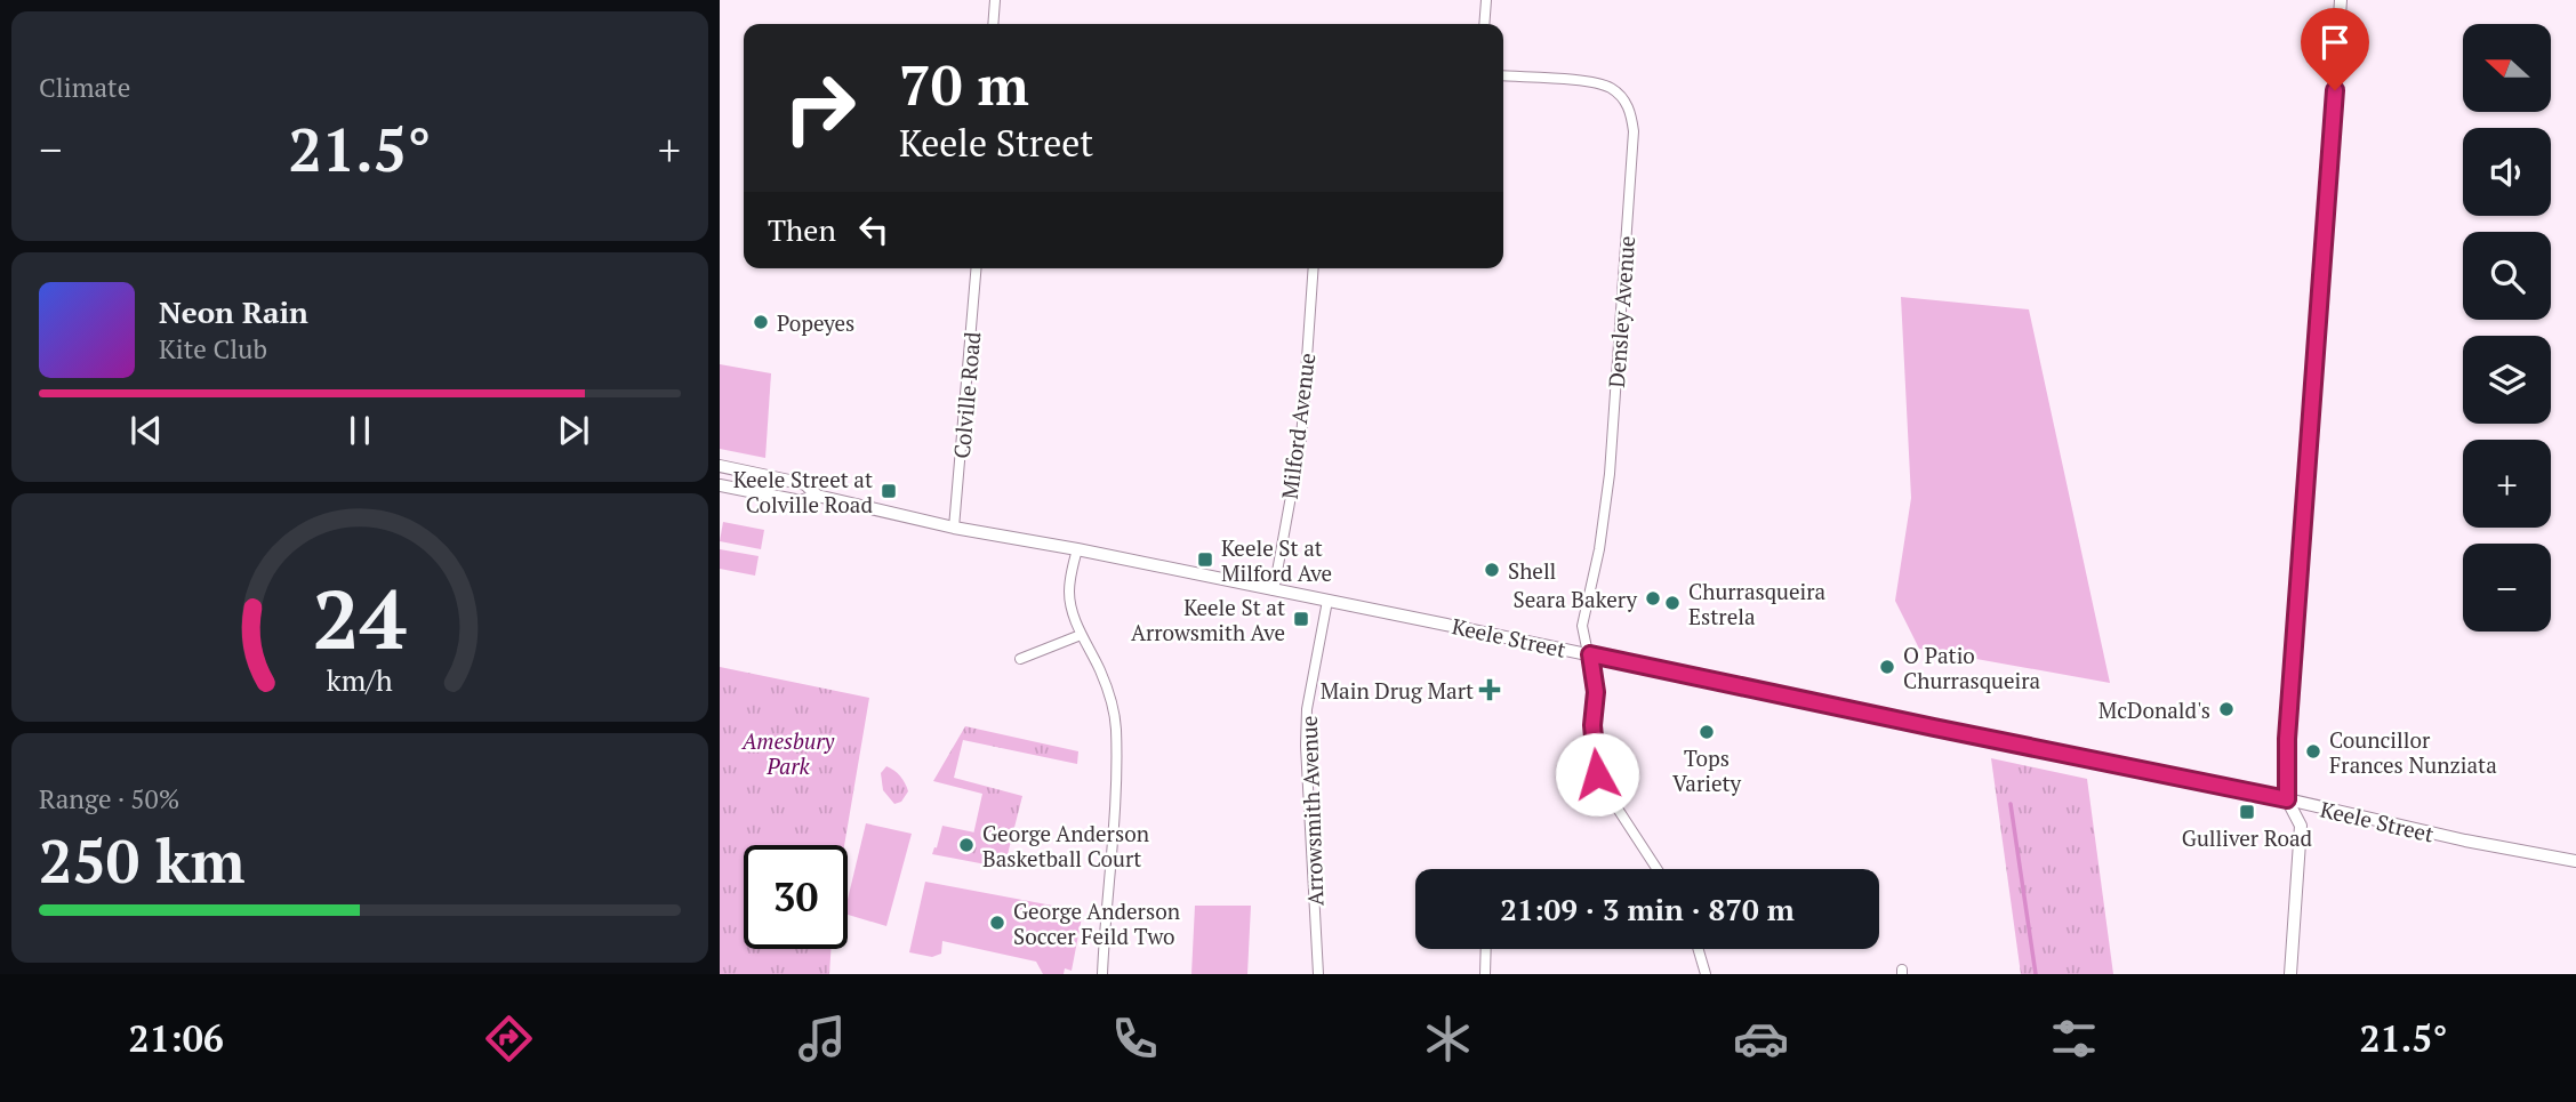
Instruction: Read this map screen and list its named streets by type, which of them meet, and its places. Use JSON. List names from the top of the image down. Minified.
{"streets":{"main road":["Keele Street"],"street":["Densley Avenue","Colville Road","Milford Avenue","Arrowsmith Avenue"]},"crossings":[["Densley Avenue","Keele Street"],["Colville Road","Keele Street"],["Milford Avenue","Keele Street"],["Keele Street","Arrowsmith Avenue"]],"parks":["Amesbury Park"],"places":{"other":["Popeyes","Shell","Seara Bakery","Churrasqueira Estrela","O Patio Churrasqueira","McDonald's","Tops Variety","Councillor Frances Nunziata","George Anderson Basketball Court","George Anderson Soccer Feild Two"],"transit":["Keele Street at Colville Road","Keele St at Milford Ave","Keele St at Arrowsmith Ave","Gulliver Road"],"health":["Main Drug Mart"]},"north":"left","page":{"tile":["Climate",["Range · 50%","250 km"]],"map_buttons":["+","−"],"turn":["70 m","Keele Street"],"heat":["−","21.5°","+"],"then":"Then","song":["Neon Rain","Kite Club"],"limit":"30","trip":"21:09 · 3 min · 870 m","tabs":["21:06","21.5°"],"gauge":["24","km/h"]}}
